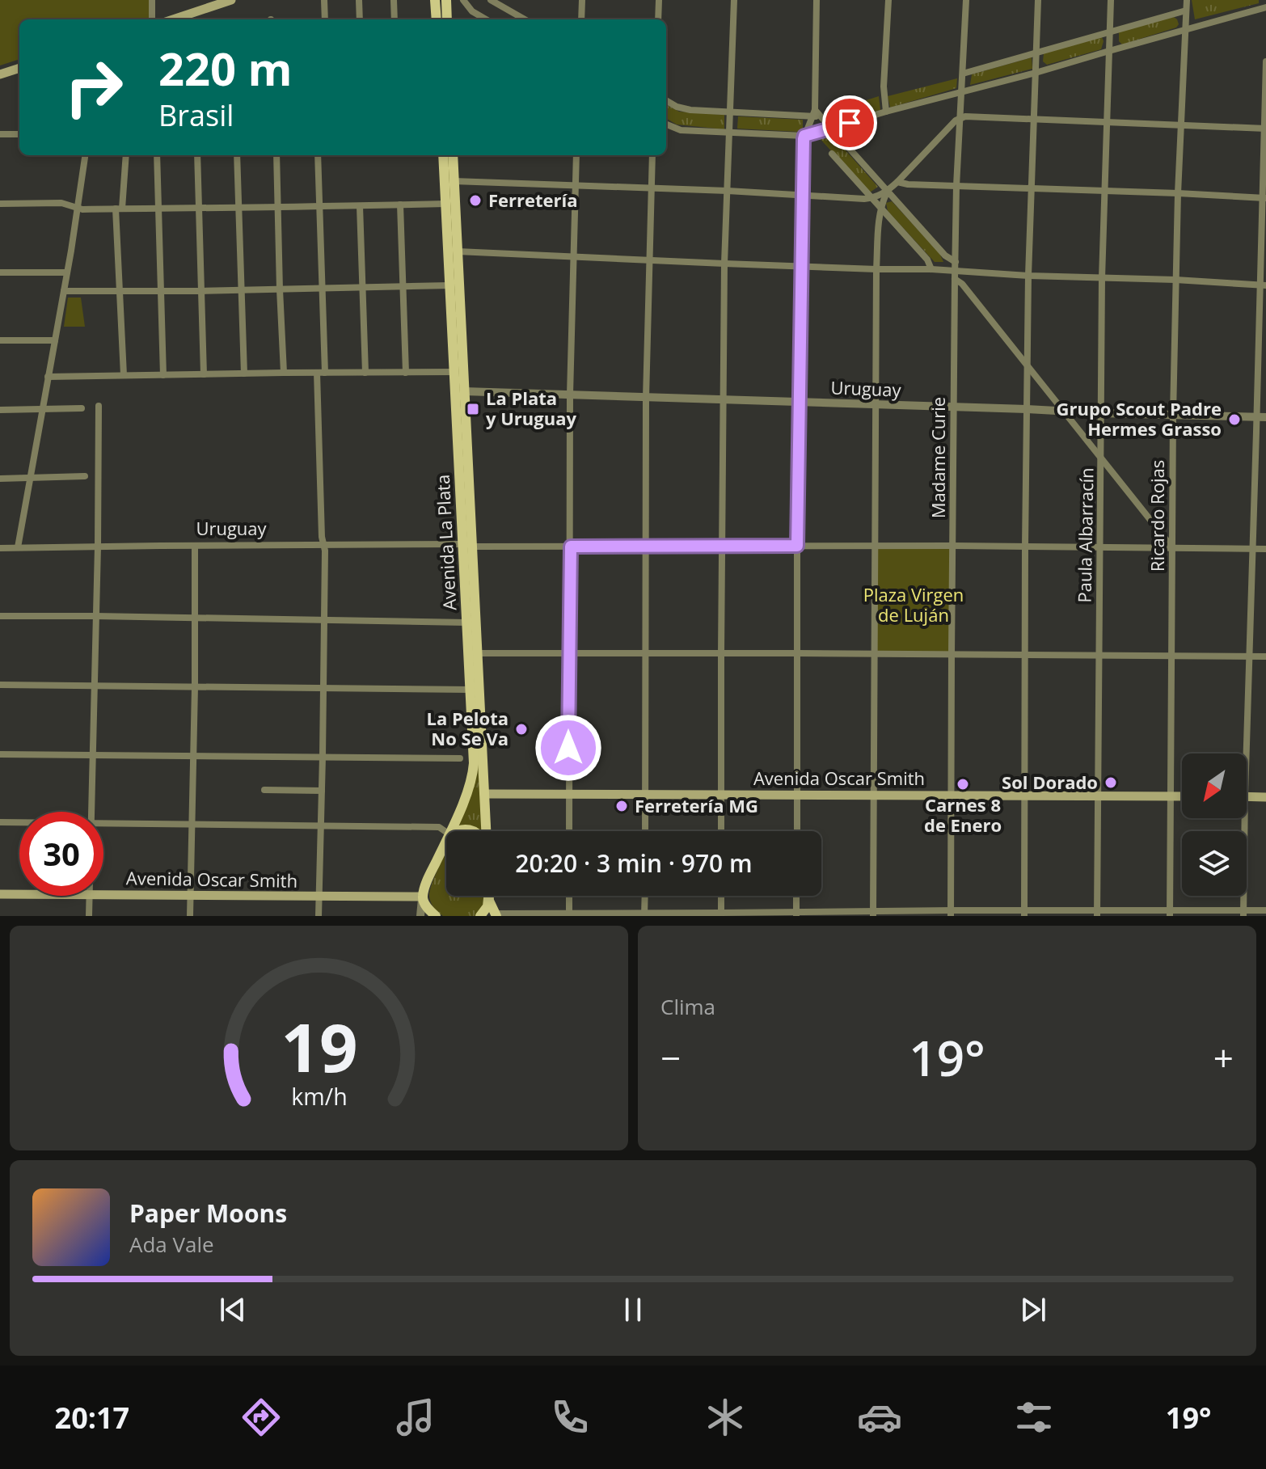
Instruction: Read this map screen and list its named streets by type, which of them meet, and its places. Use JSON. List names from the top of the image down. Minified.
{"streets":{"main road":["Avenida La Plata","Avenida Oscar Smith"],"street":["Uruguay","Madame Curie","Ricardo Rojas","Paula Albarracín"]},"crossings":[["Uruguay","Madame Curie"],["Uruguay","Ricardo Rojas"],["Uruguay","Paula Albarracín"],["Uruguay","Avenida La Plata"],["Madame Curie","Avenida Oscar Smith"],["Ricardo Rojas","Avenida Oscar Smith"],["Paula Albarracín","Avenida Oscar Smith"],["Avenida La Plata","Avenida Oscar Smith"]],"parks":["Plaza Virgen de Luján"],"places":{"other":["Ferretería","Grupo Scout Padre Hermes Grasso","La Pelota No Se Va","Sol Dorado","Carnes 8 de Enero","Ferretería MG"],"transit":["La Plata y Uruguay"]},"north":"bottom left","page":{"turn":["220 m","Brasil"],"limit":"30","trip":"20:20 · 3 min · 970 m","tile":"Clima","heat":["−","19°","+"],"song":["Paper Moons","Ada Vale"],"tabs":["20:17","19°"],"gauge":["19","km/h"]}}
